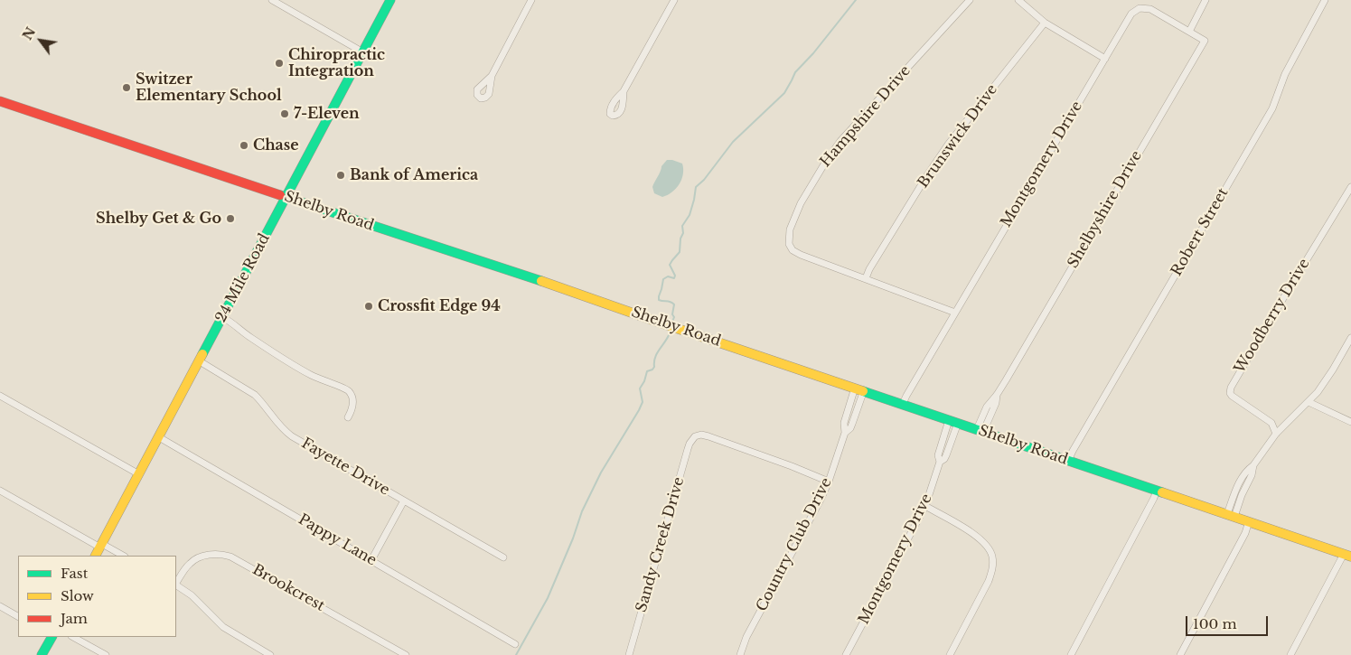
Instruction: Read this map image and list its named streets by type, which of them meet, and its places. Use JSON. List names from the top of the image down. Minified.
{"streets":{"street":["Hampshire Drive","Brunswick Drive","Montgomery Drive","Shelbyshire Drive","Shelby Road","Robert Street","24 Mile Road","Woodberry Drive","Fayette Drive","Pappy Lane","Sandy Creek Drive","Country Club Drive","Brookcrest"]},"crossings":[["Hampshire Drive","Brunswick Drive"],["Montgomery Drive","Shelbyshire Drive"],["Montgomery Drive","Shelby Road"],["Shelbyshire Drive","Shelby Road"],["Shelby Road","Robert Street"],["Shelby Road","24 Mile Road"],["Shelby Road","Country Club Drive"],["24 Mile Road","Fayette Drive"],["24 Mile Road","Pappy Lane"],["Sandy Creek Drive","Country Club Drive"]],"places":["Chiropractic Integration","Switzer Elementary School","7-Eleven","Chase","Bank of America","Shelby Get & Go","Crossfit Edge 94"],"legend":["Fast","Slow","Jam"],"scale_bar":"100 m","north":"top left"}
